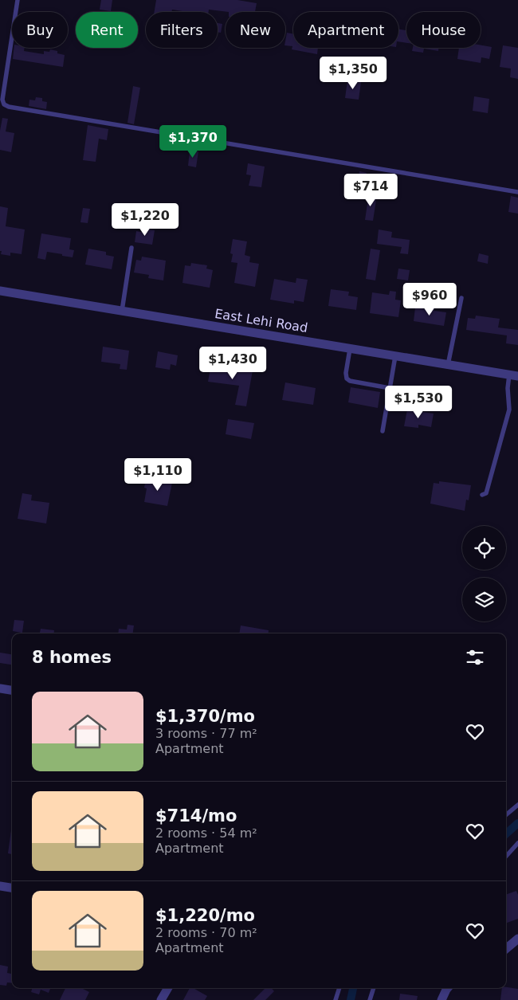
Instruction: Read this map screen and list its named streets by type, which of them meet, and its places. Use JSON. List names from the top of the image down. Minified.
{"streets":{"street":["East Lehi Road"]},"page":{"chip":["Buy","Rent","Filters","New","Apartment","House"],"price":["$1,350","$1,370","$714","$1,220","$960","$1,430","$1,530","$1,110"],"heading":"8 homes","list":[{"name":"$1,370/mo","note":"3 rooms · 77 m² · Apartment"},{"name":"$714/mo","note":"2 rooms · 54 m² · Apartment"},{"name":"$1,220/mo","note":"2 rooms · 70 m² · Apartment"}]}}
